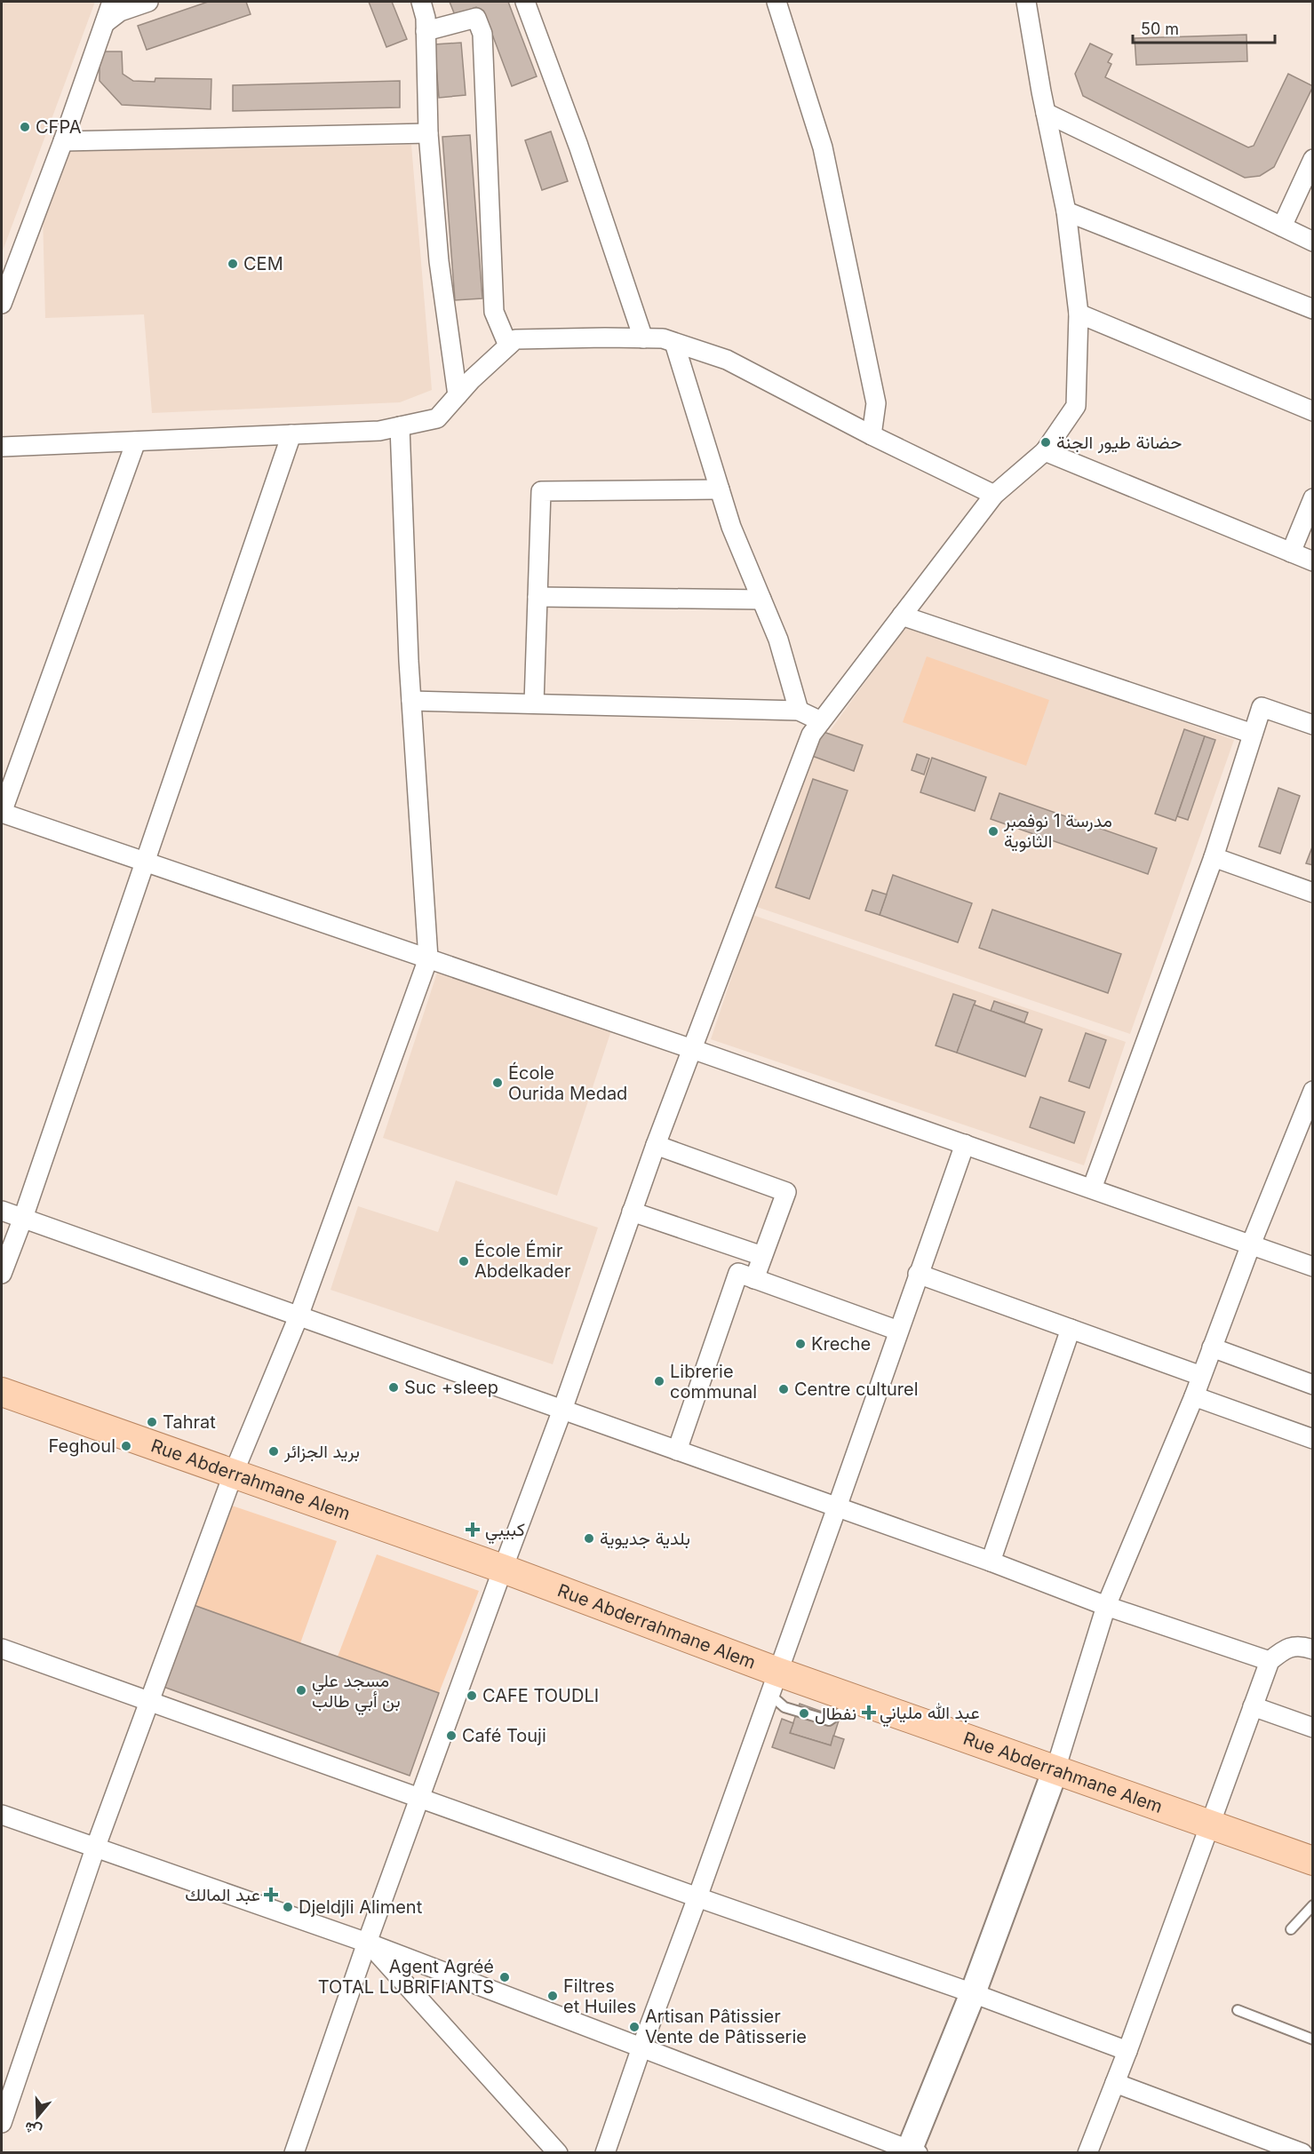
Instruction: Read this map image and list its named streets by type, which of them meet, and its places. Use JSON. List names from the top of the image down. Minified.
{"streets":{"main road":["Rue Abderrahmane Alem"]},"places":{"other":["CFPA","CEM","حضانة طيور الجنة","مدرسة 1 نوفمبر الثانوية","École Ourida Medad","École Émir Abdelkader","Kreche","Librerie communal","Suc +sleep","Centre culturel","Tahrat","Feghoul","بريد الجزائر","بلدية جديوية","مسجد علي بن أبي طالب","CAFE TOUDLI","نفطال","Café Touji","Djeldjli Aliment","Agent Agréé TOTAL LUBRIFIANTS","Filtres et Huiles","Artisan Pâtissier Vente de Pâtisserie"],"health":["كبيبي","عبد الله ملياني","عبد المالك"]},"scale_bar":"50 m","north":"bottom"}
